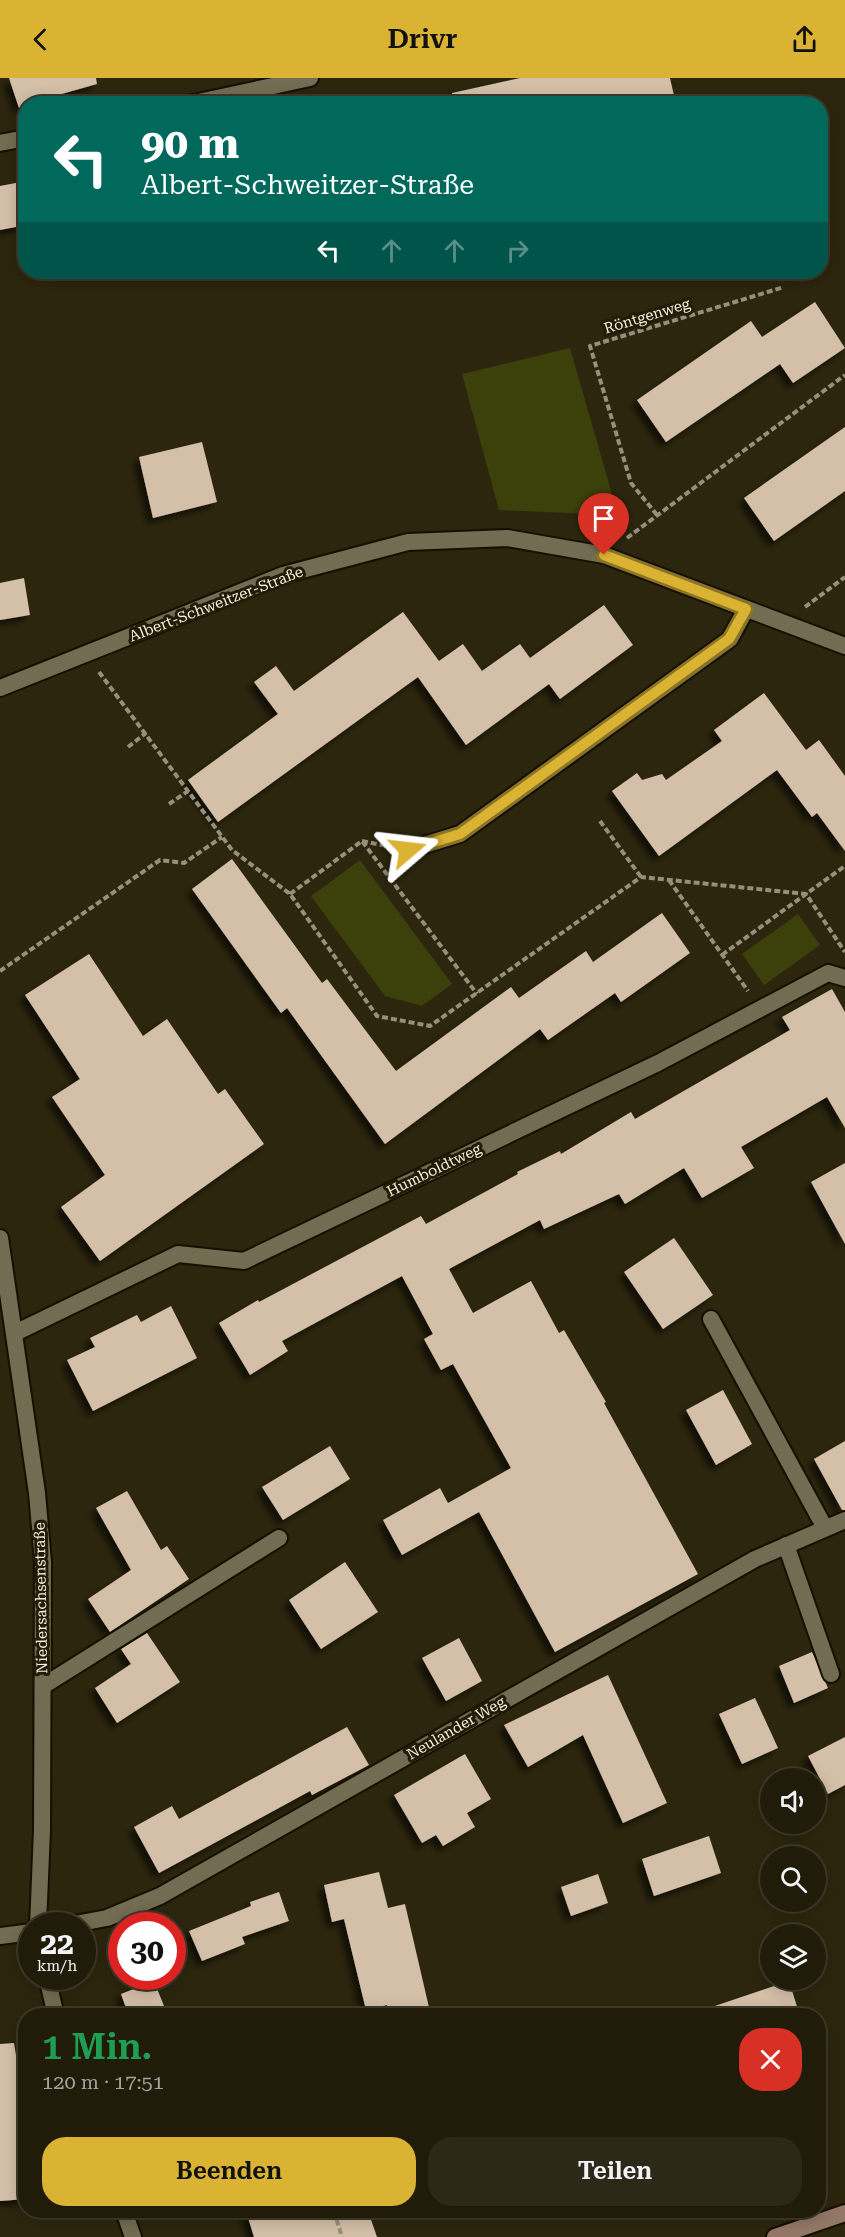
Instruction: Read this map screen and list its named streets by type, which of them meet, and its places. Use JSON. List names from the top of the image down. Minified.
{"streets":{"street":["Albert-Schweitzer-Straße","Humboldtweg","Niedersachsenstraße","Neulander Weg"],"path":["Röntgenweg"]},"crossings":[["Humboldtweg","Niedersachsenstraße"]],"page":{"header":"Drivr","turn":["90 m","Albert-Schweitzer-Straße"],"speed":"22 km/h","limit":"30","heading":["1 Min.","120 m · 17:51"],"buttons":["Beenden","Teilen"]}}
